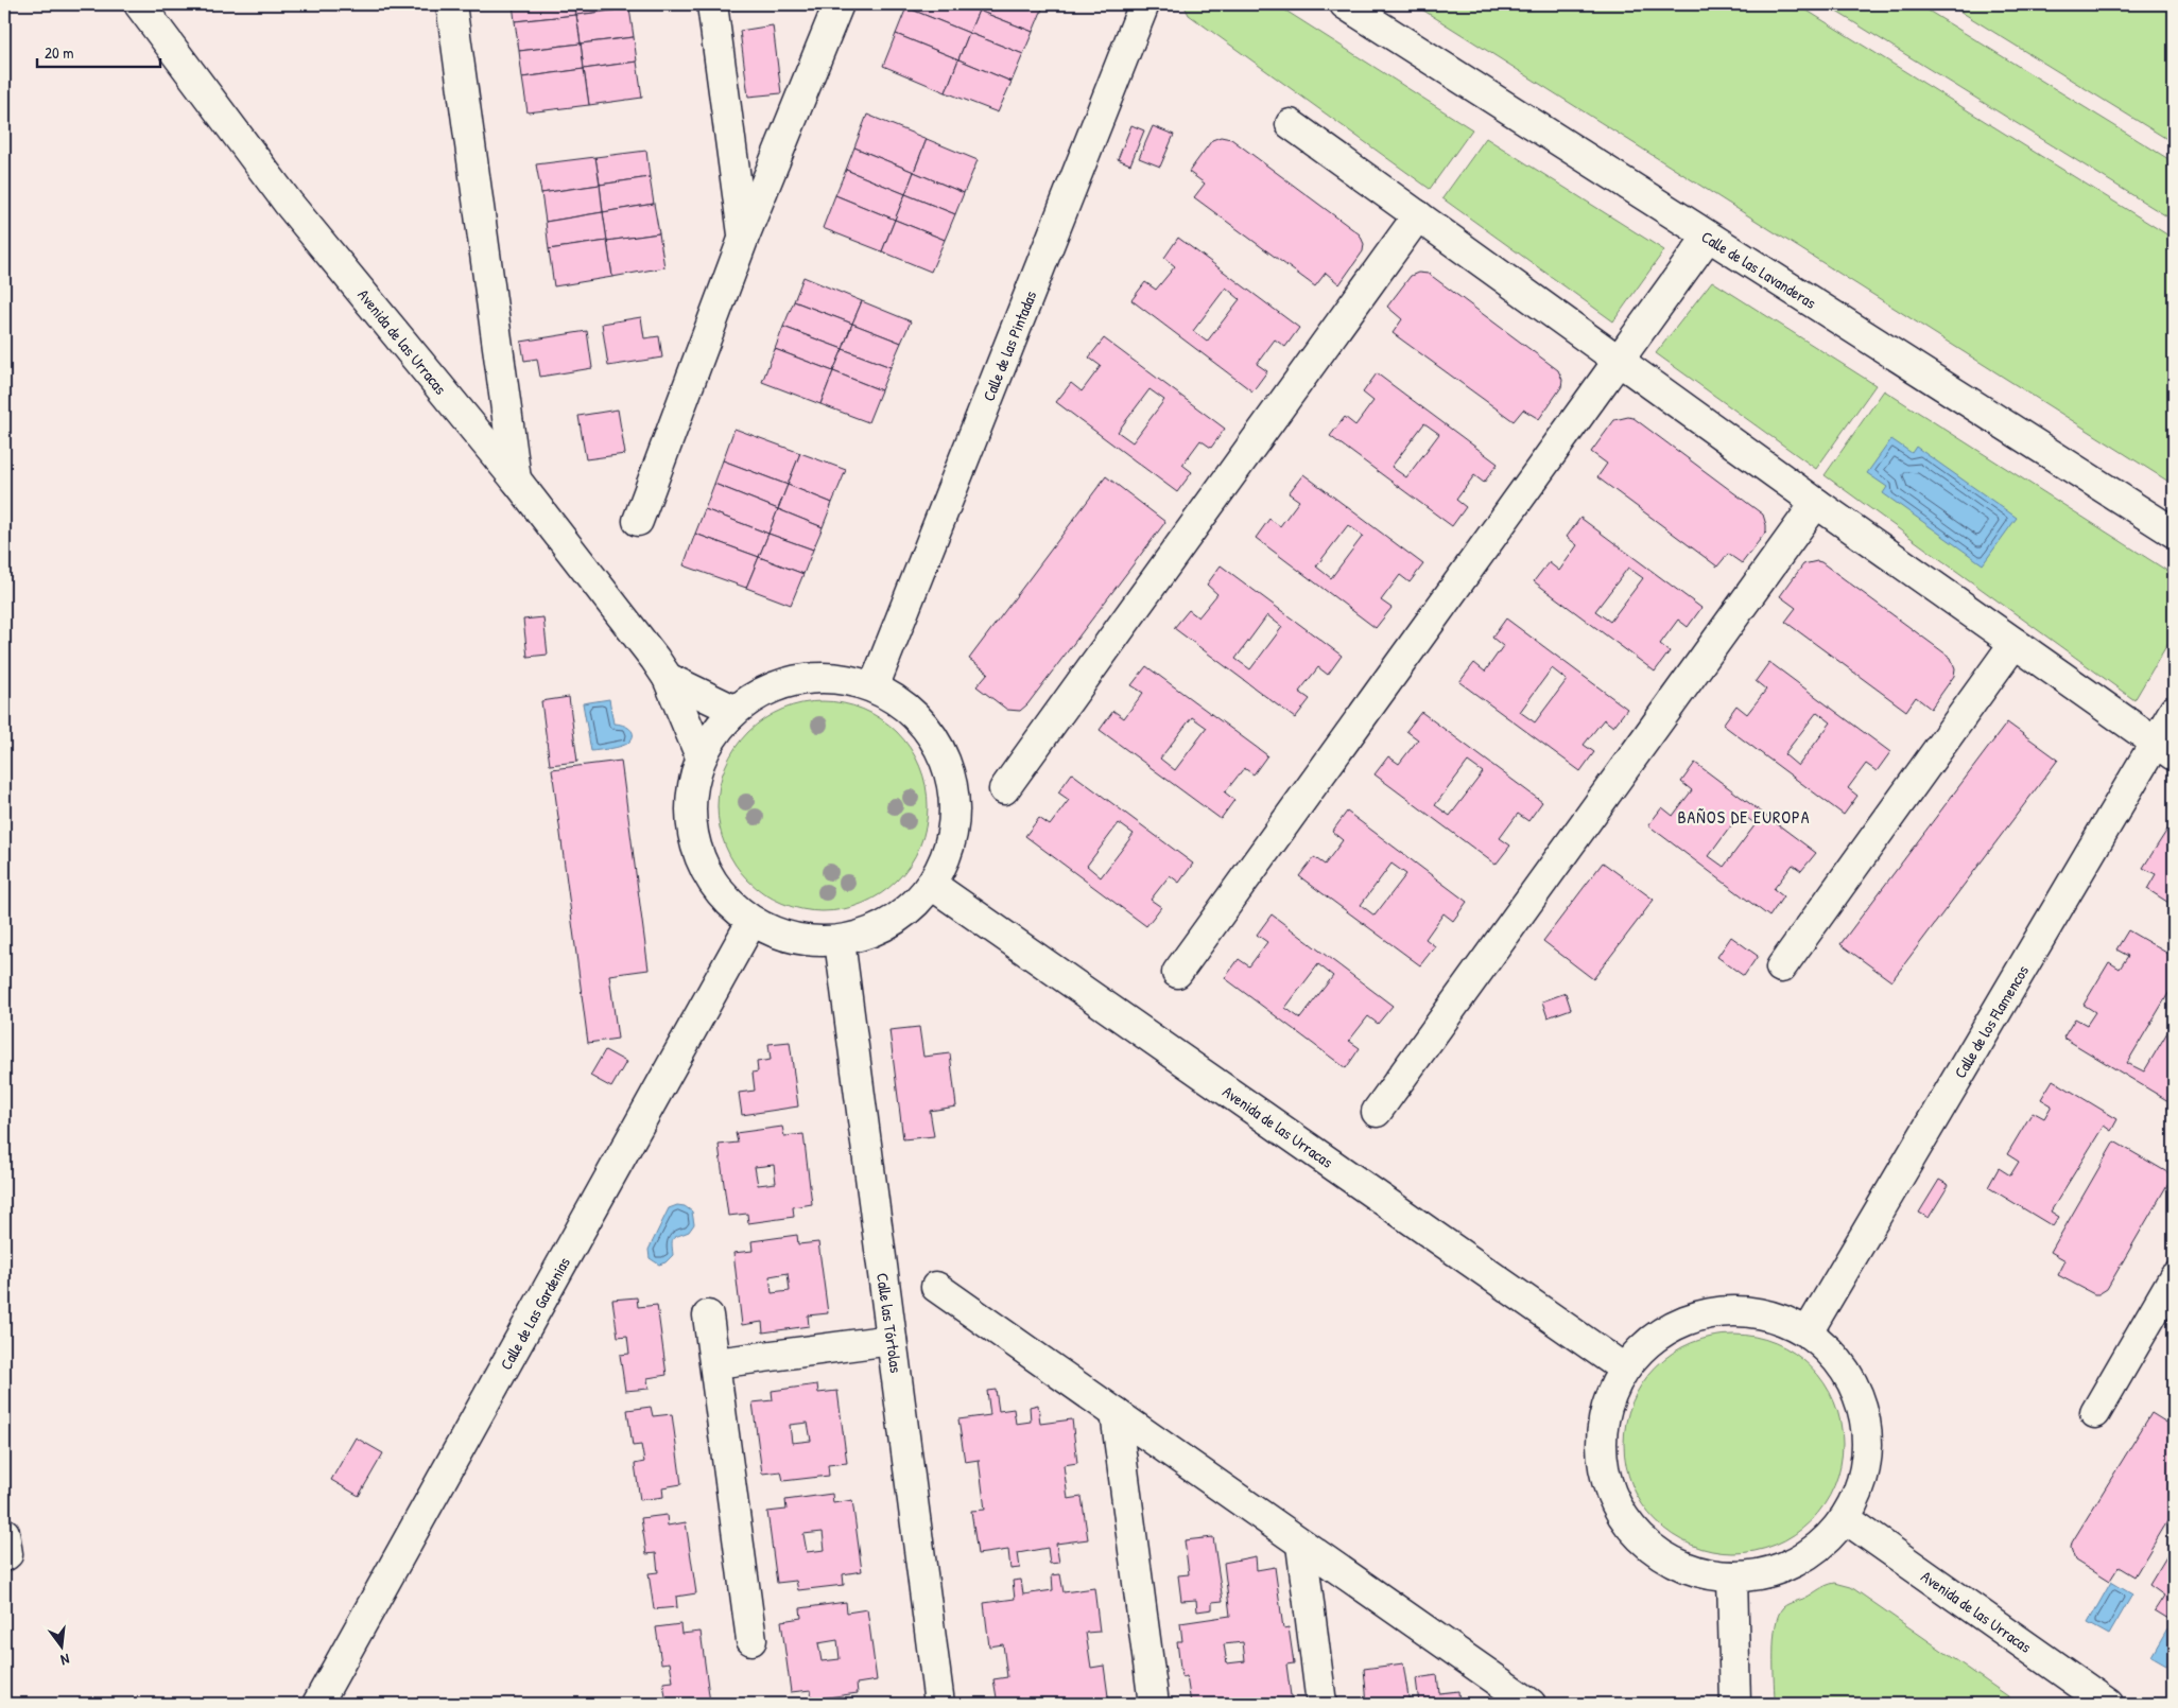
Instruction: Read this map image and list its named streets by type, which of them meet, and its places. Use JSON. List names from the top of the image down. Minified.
{"streets":{"street":["Calle de las Lavanderas","Avenida de las Urracas","Calle de las Pintadas","Calle de los Flamencos","Calle de Las Gardenias","Calle las Tórtolas"]},"districts":["BAÑOS DE EUROPA"],"scale_bar":"20 m","north":"bottom"}
